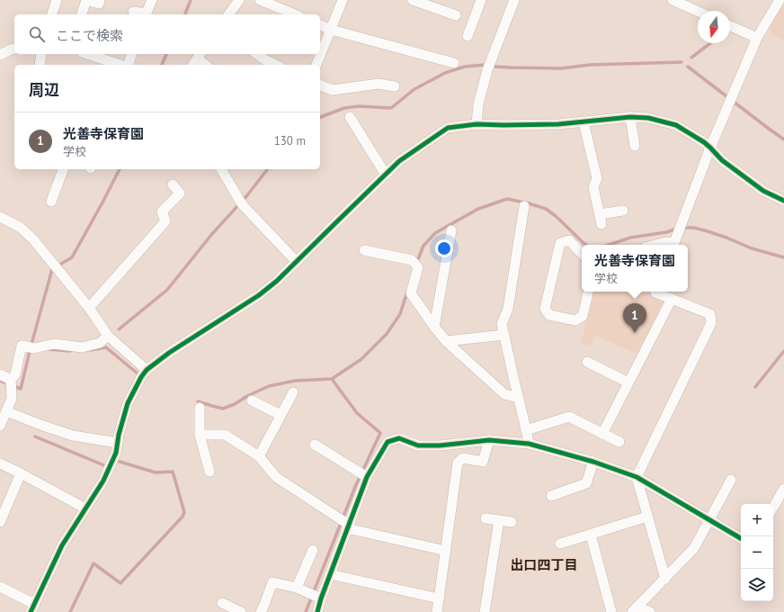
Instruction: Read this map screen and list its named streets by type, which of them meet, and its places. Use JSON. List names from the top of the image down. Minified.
{"districts":["出口四丁目"],"north":"bottom","page":{"search":"ここで検索","heading":"周辺","list":[{"mark":"1","name":"光善寺保育園","note":"学校","value":"130 m"}],"popup":["光善寺保育園","学校"],"pins":"1","map_buttons":["+","−"]}}
